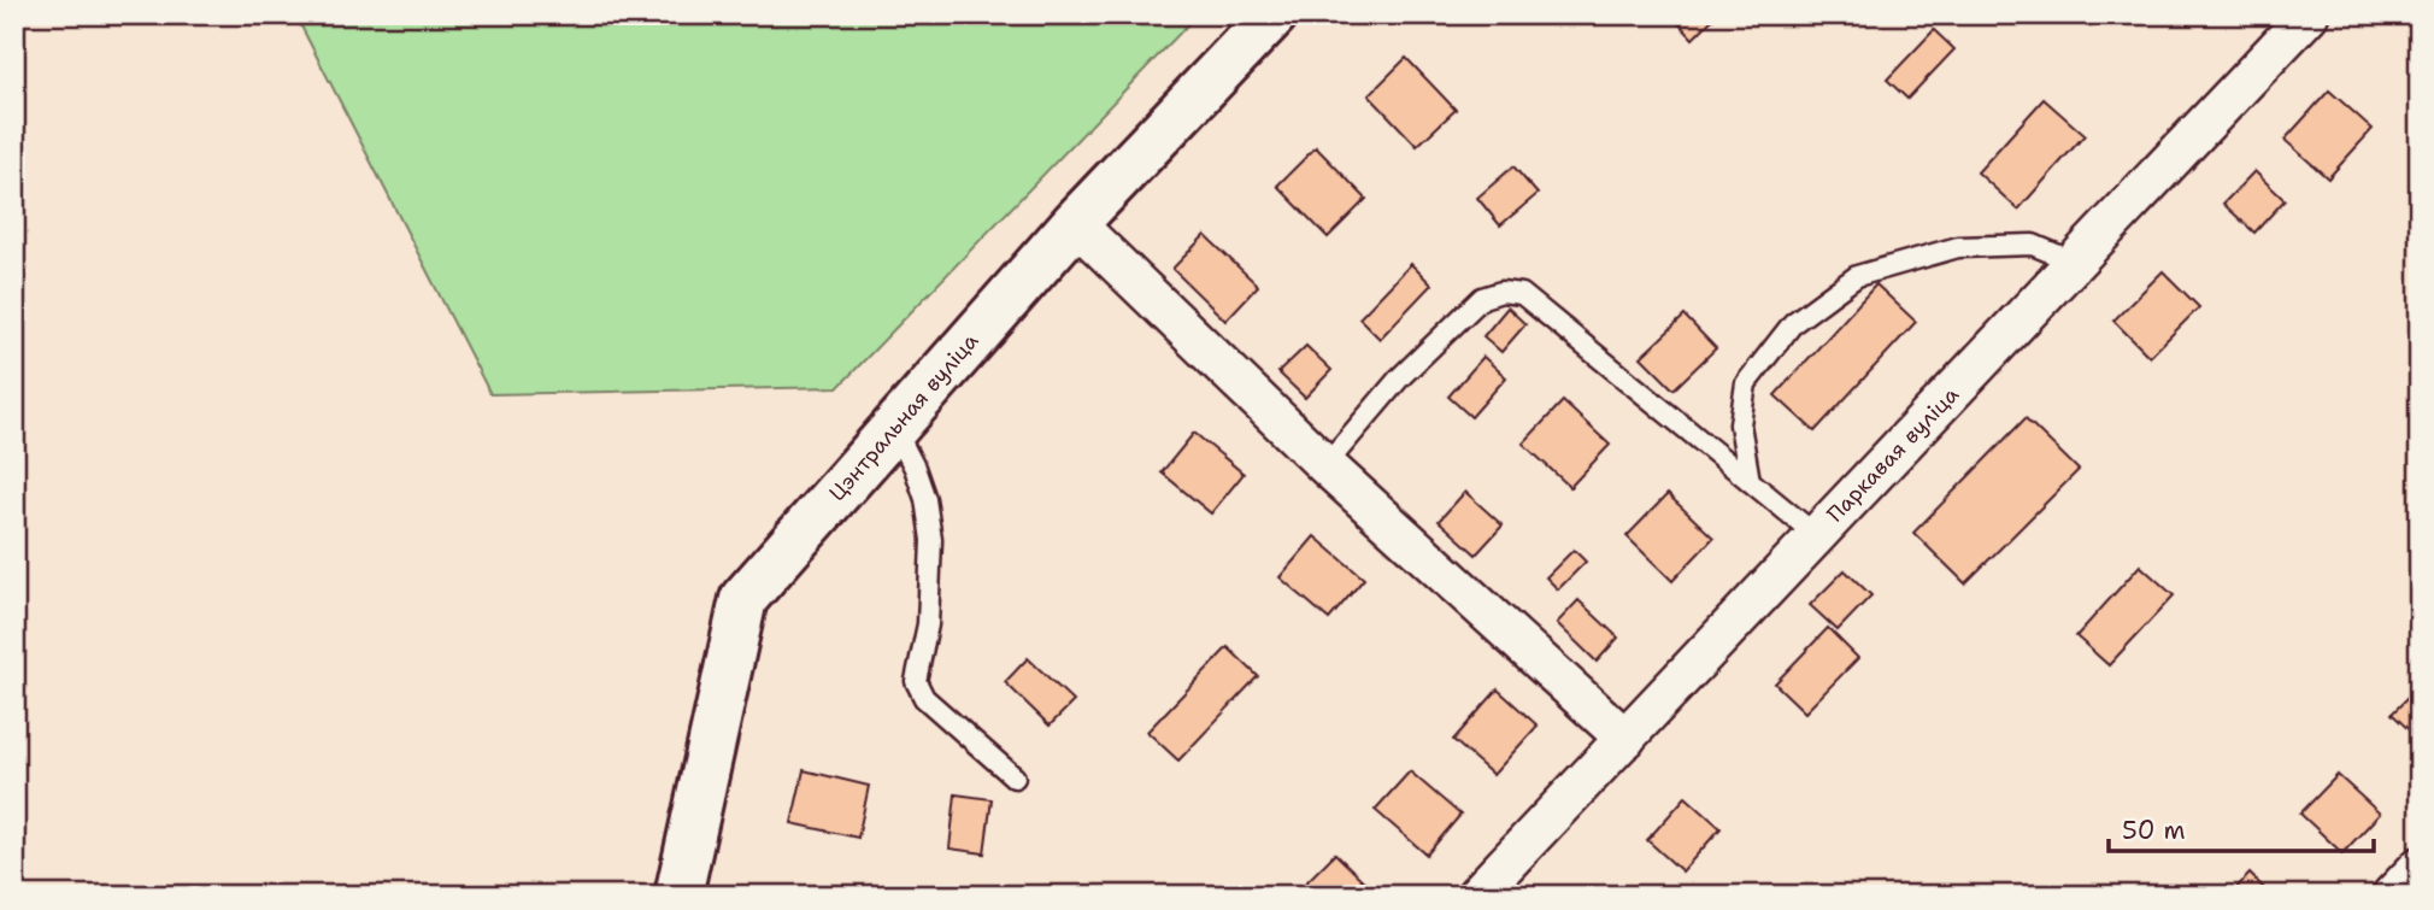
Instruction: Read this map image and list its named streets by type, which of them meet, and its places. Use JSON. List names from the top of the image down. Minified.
{"streets":{"street":["Цэнтральная вуліца","Паркавая вуліца"]},"scale_bar":"50 m"}
